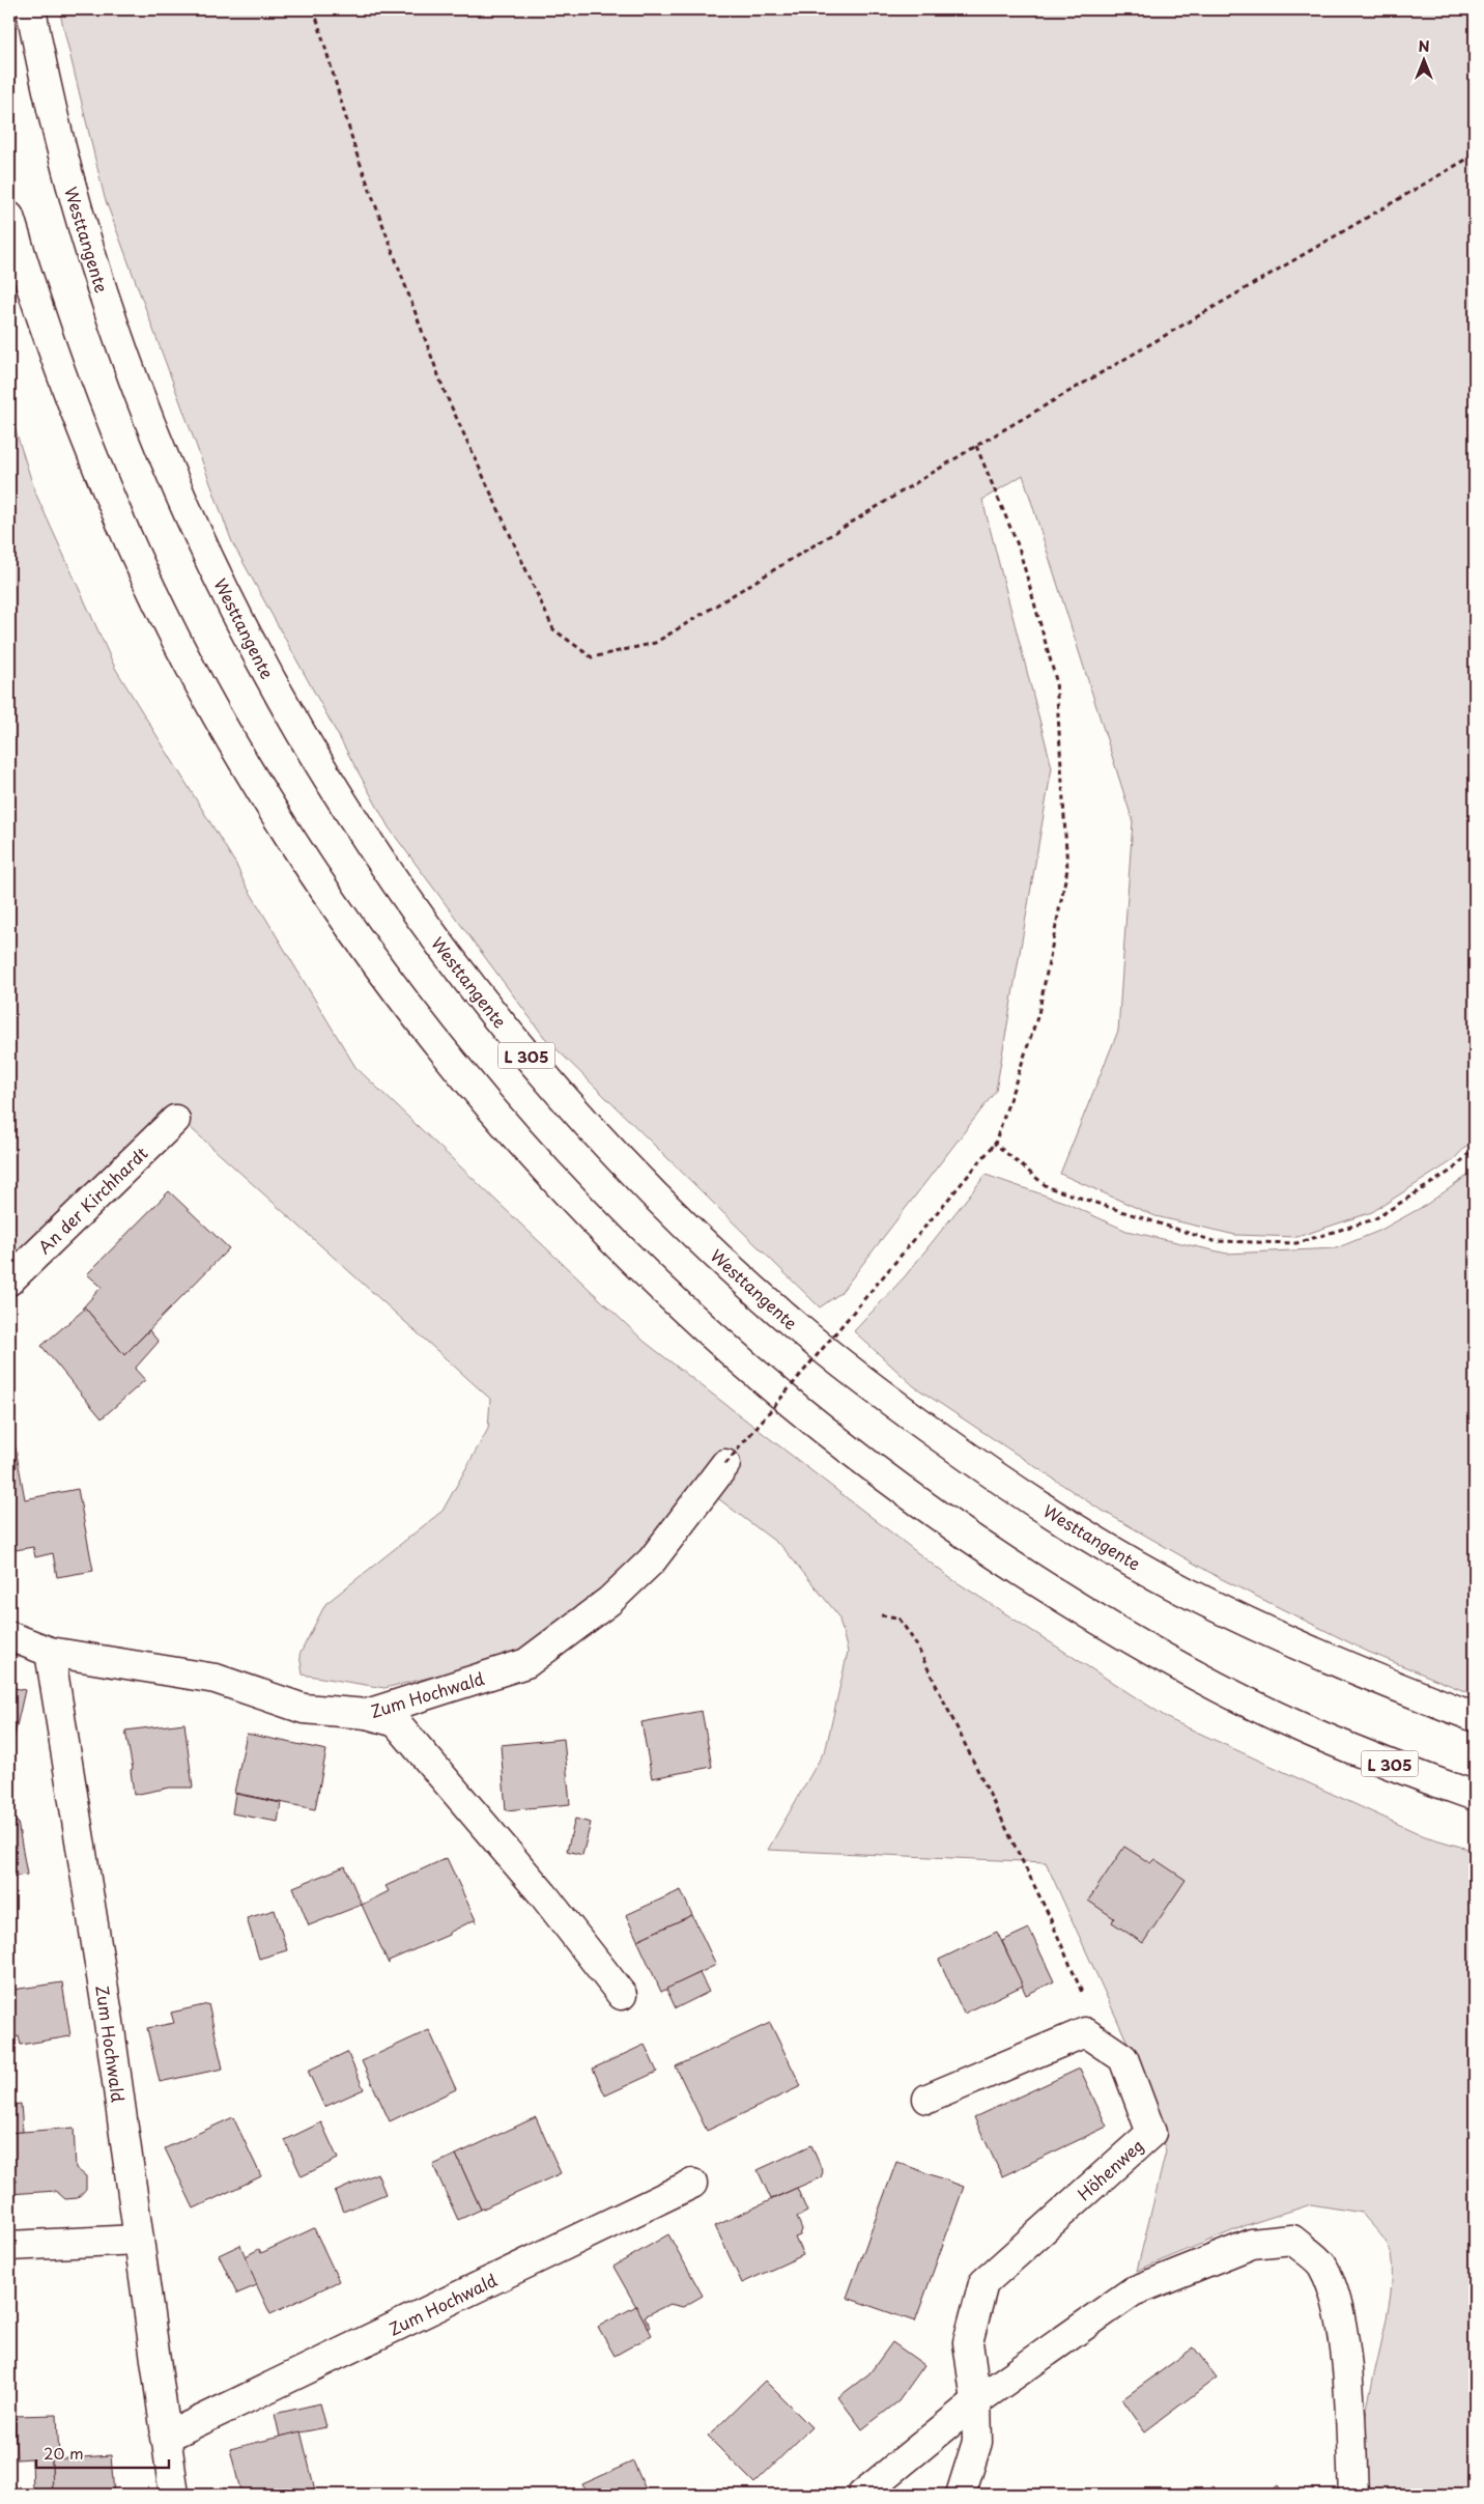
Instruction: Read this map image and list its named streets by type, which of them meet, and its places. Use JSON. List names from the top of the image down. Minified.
{"streets":{"main road":["Westtangente","L 305","An der Kirchhardt","Zum Hochwald","Höhenweg"]},"scale_bar":"20 m","north":"top"}
